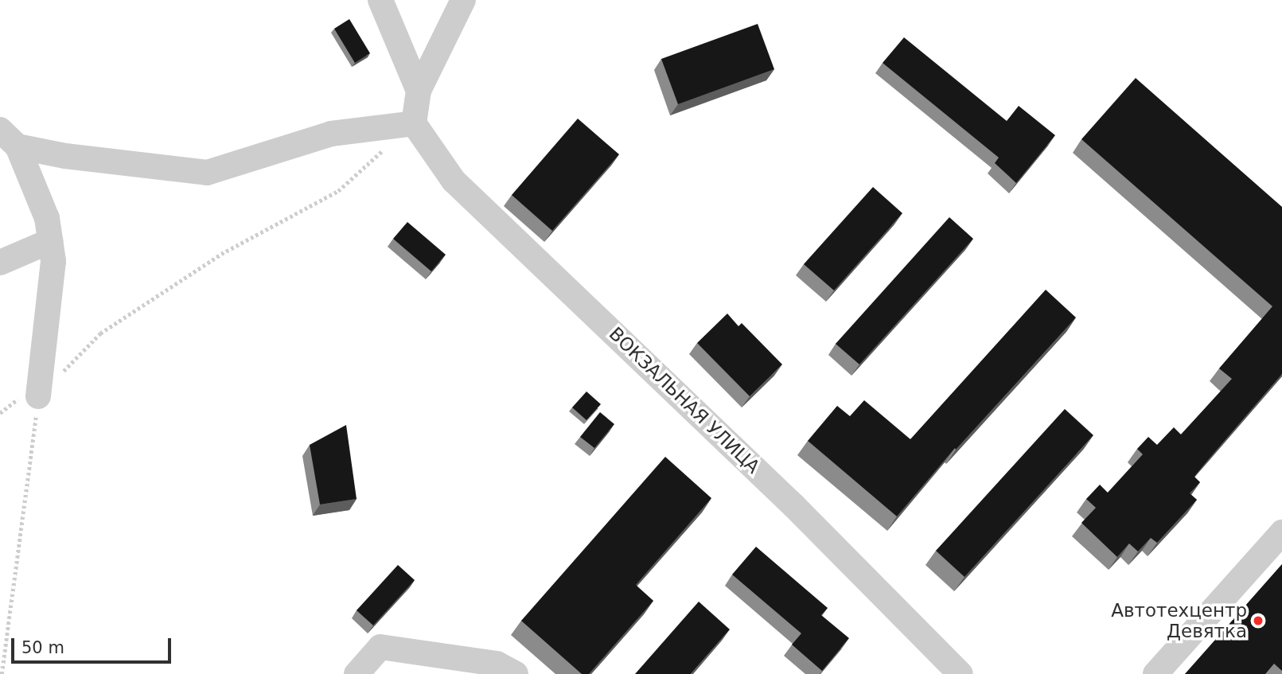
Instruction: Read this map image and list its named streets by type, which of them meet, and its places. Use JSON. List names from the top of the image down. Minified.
{"streets":{"street":["ВОКЗАЛЬНАЯ УЛИЦА"]},"places":["Автотехцентр Девятка"],"scale_bar":"50 m"}
